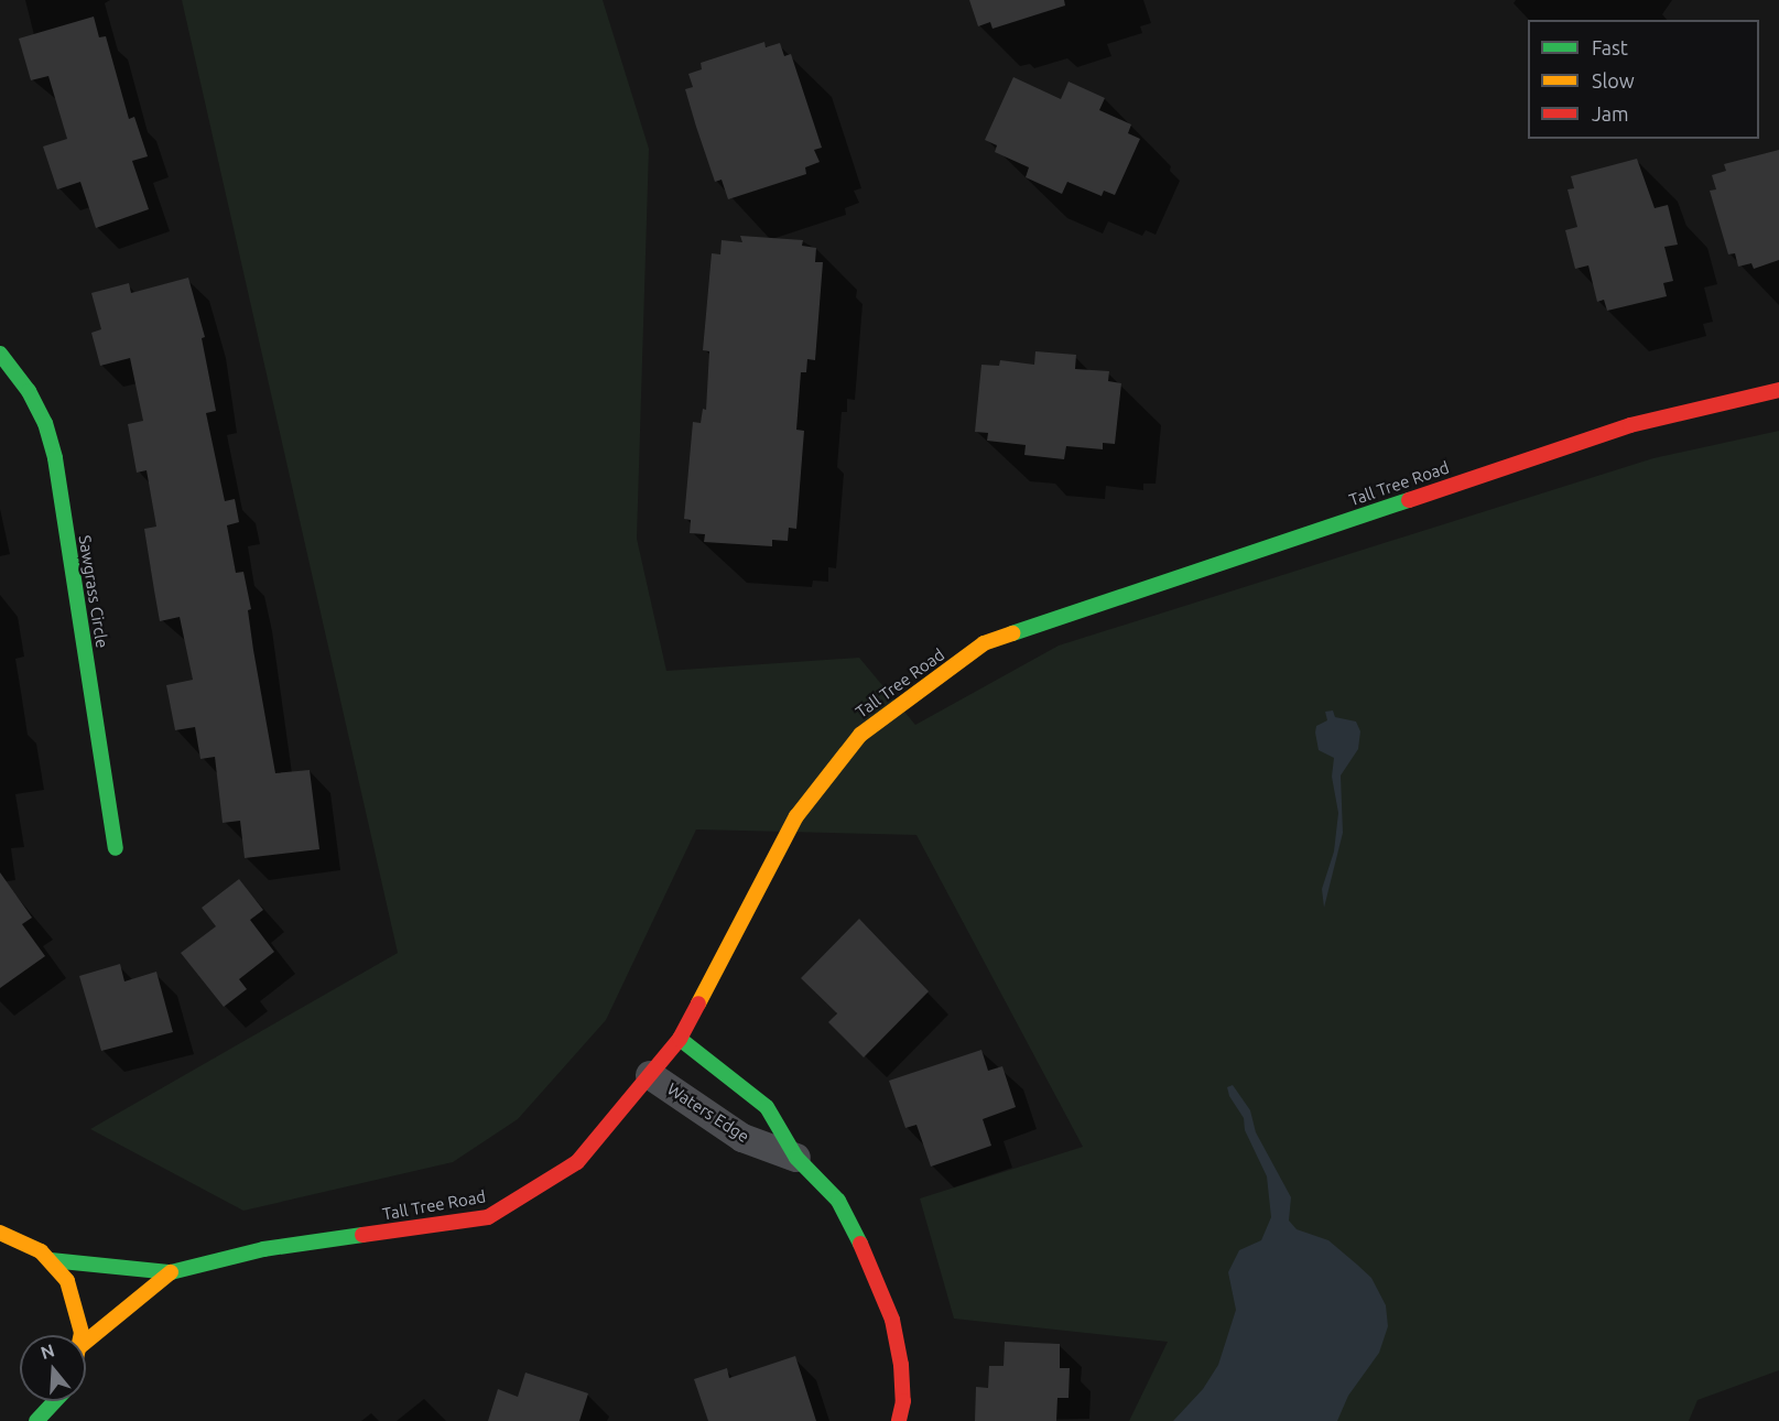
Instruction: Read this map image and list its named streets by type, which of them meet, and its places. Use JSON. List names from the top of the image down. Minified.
{"streets":{"street":["Tall Tree Road","Sawgrass Circle","Waters Edge"]},"crossings":[["Tall Tree Road","Waters Edge"]],"legend":["Fast","Slow","Jam"],"north":"top"}
